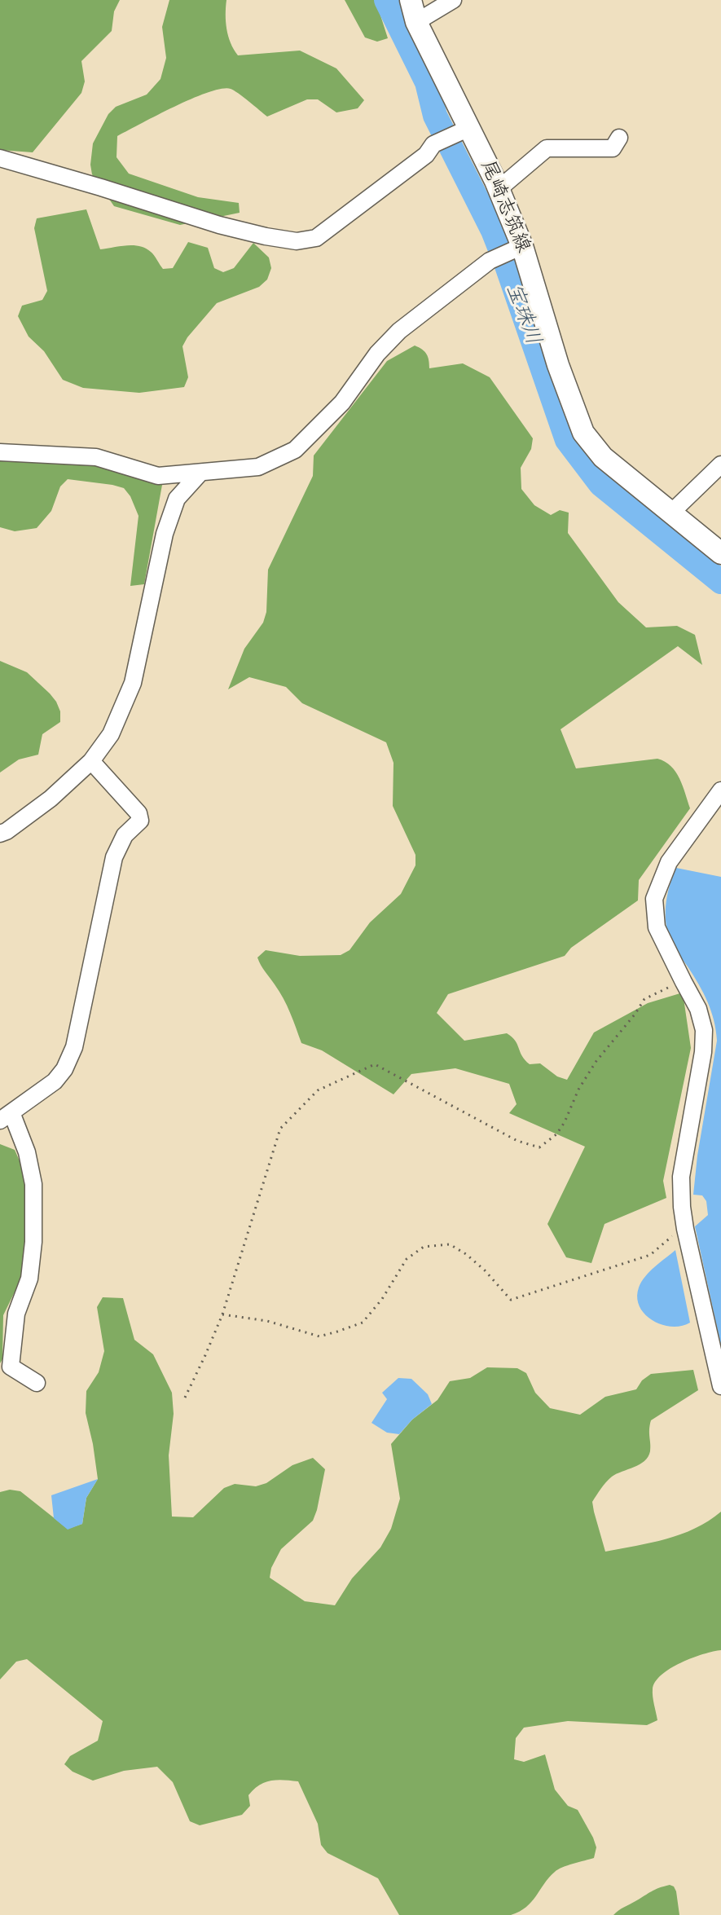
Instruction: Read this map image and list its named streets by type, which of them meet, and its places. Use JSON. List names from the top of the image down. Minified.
{"streets":{"main road":["尾崎志筑線"]},"water":["宝珠川"]}
